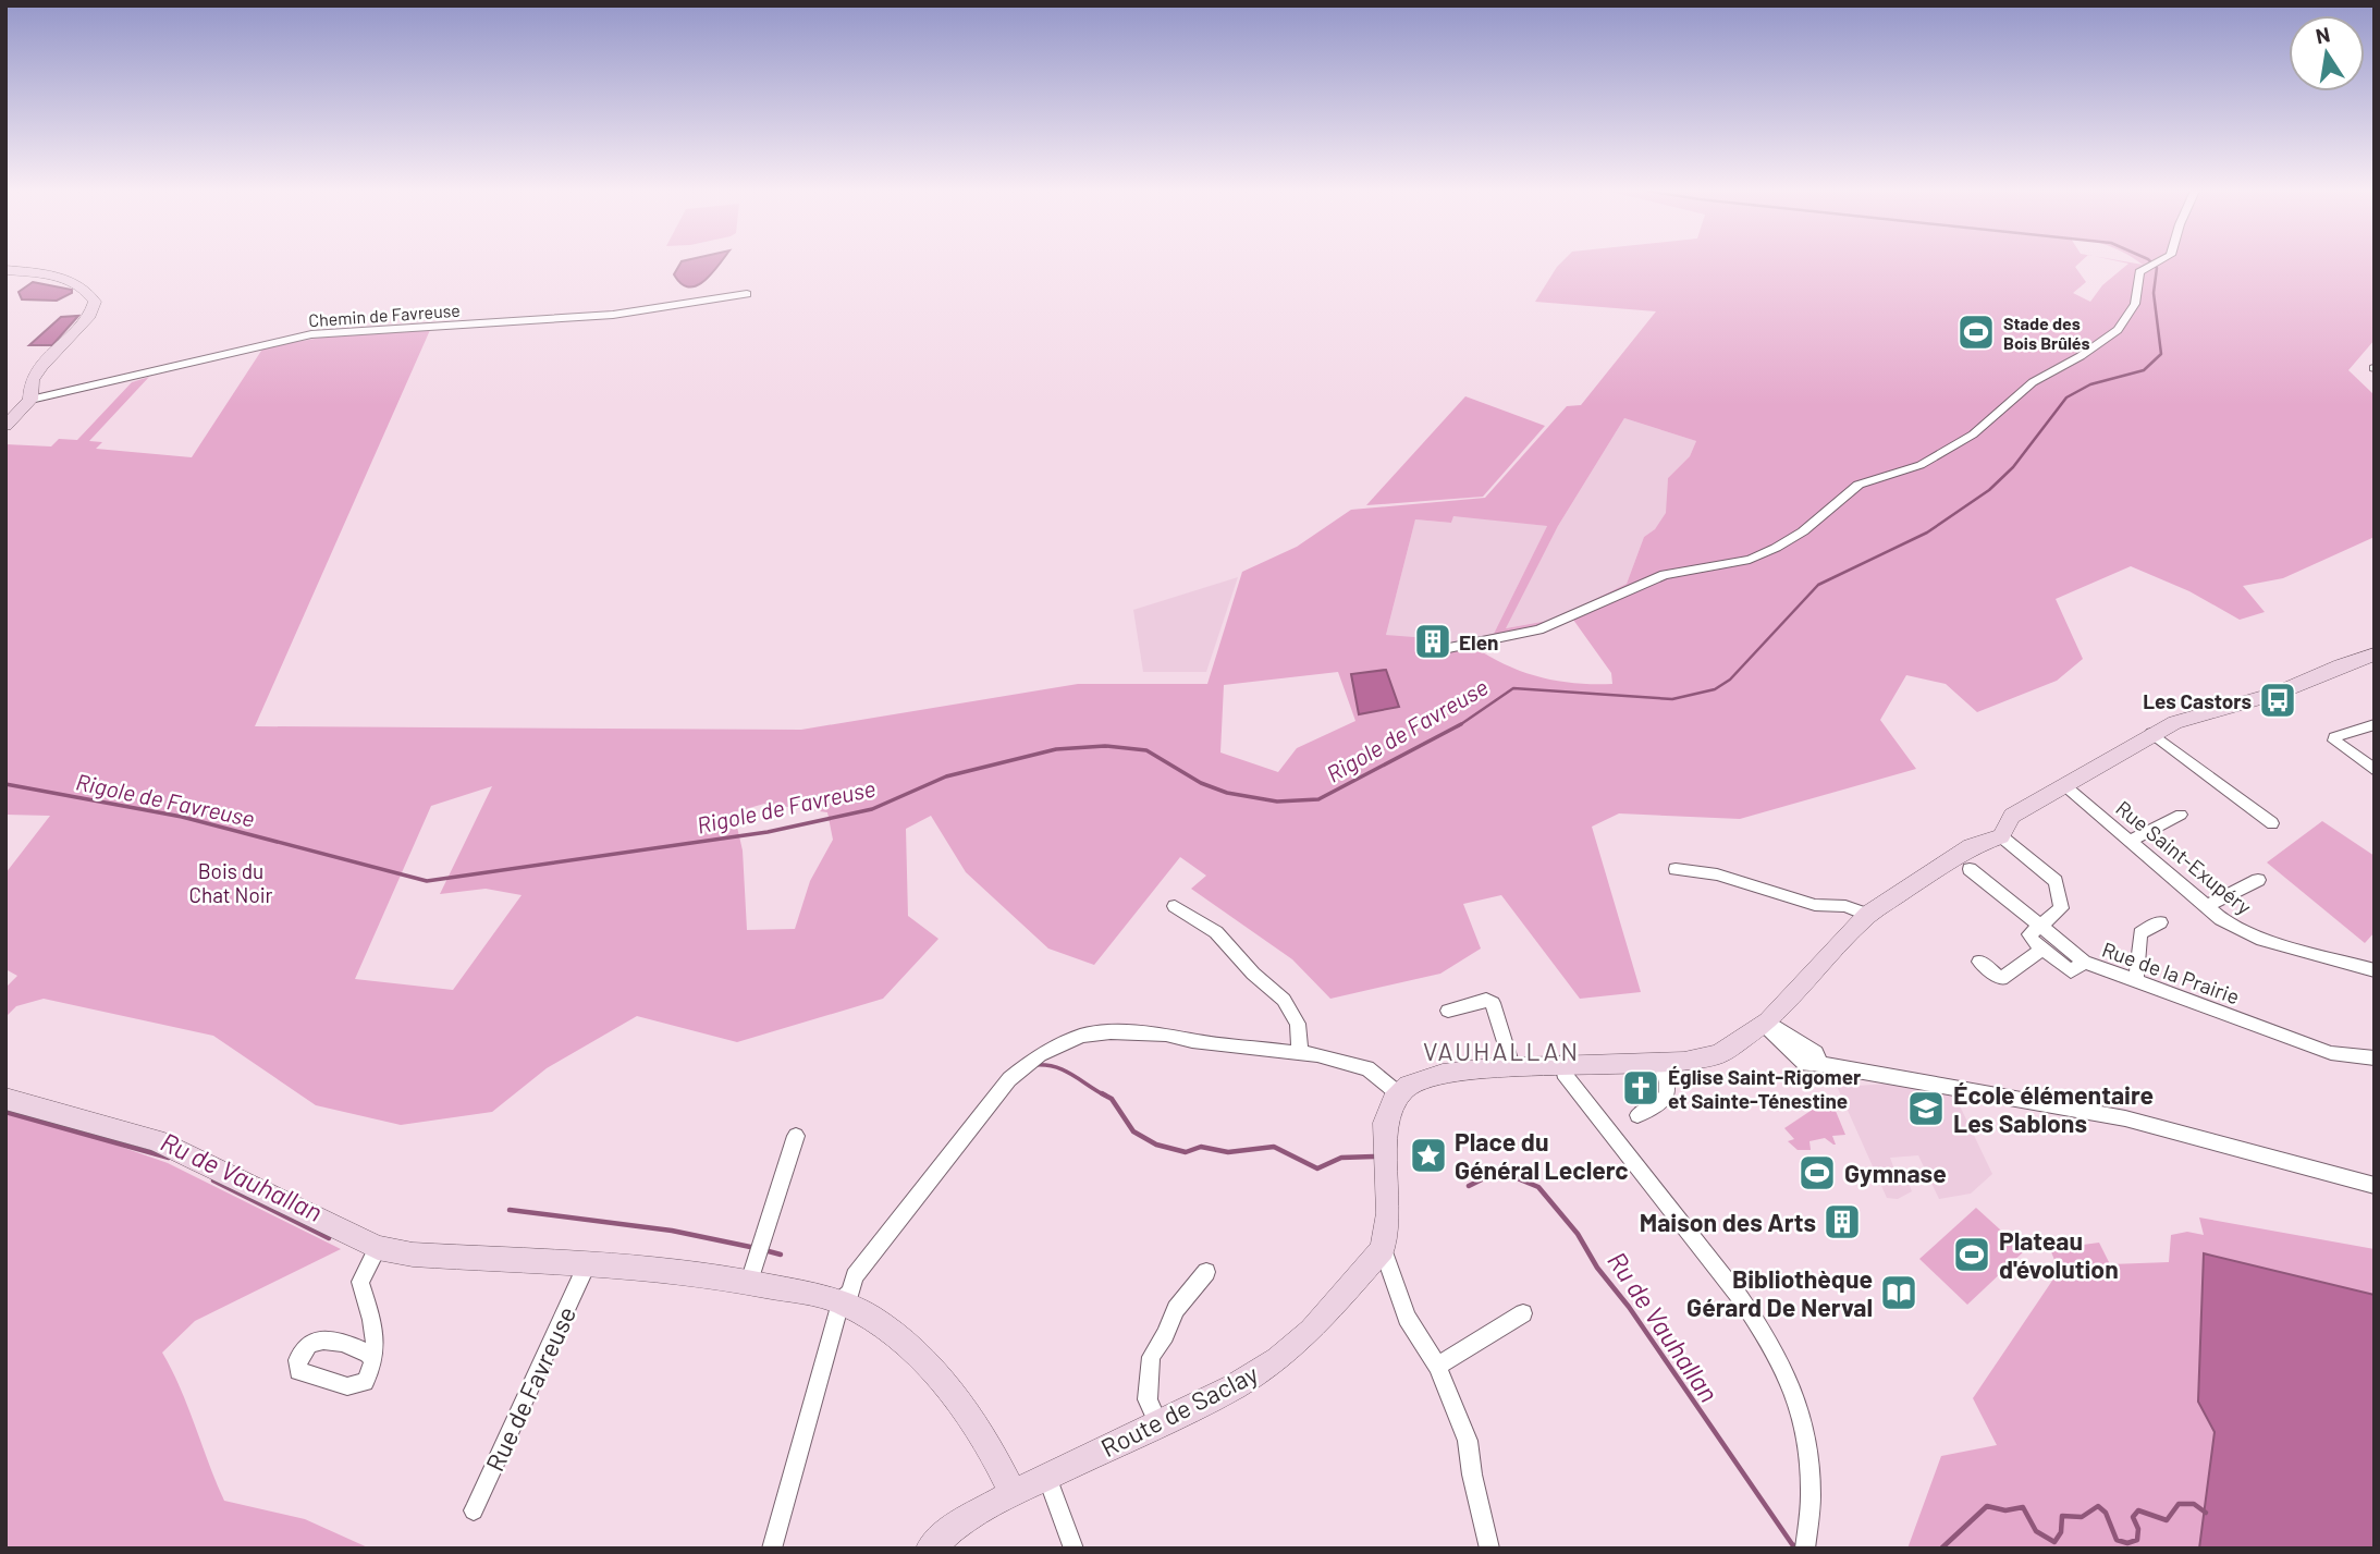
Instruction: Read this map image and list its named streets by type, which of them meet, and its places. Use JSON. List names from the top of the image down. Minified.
{"streets":{"main road":["Route de Saclay"],"street":["Chemin de Favreuse","Rue Saint-Exupéry","Rue de la Prairie","Rue de Favreuse"]},"districts":["VAUHALLAN"],"water":["Rigole de Favreuse","Ru de Vauhallan"],"parks":["Bois du Chat Noir"],"places":{"sports":["Stade des Bois Brûlés","Gymnase","Plateau d'évolution"],"building":["Elen","Maison des Arts"],"bus stop":["Les Castors"],"church":["Église Saint-Rigomer et Sainte-Ténestine"],"school or university":["École élémentaire Les Sablons"],"place":["Place du Général Leclerc"],"library":["Bibliothèque Gérard De Nerval"]},"north":"top"}
